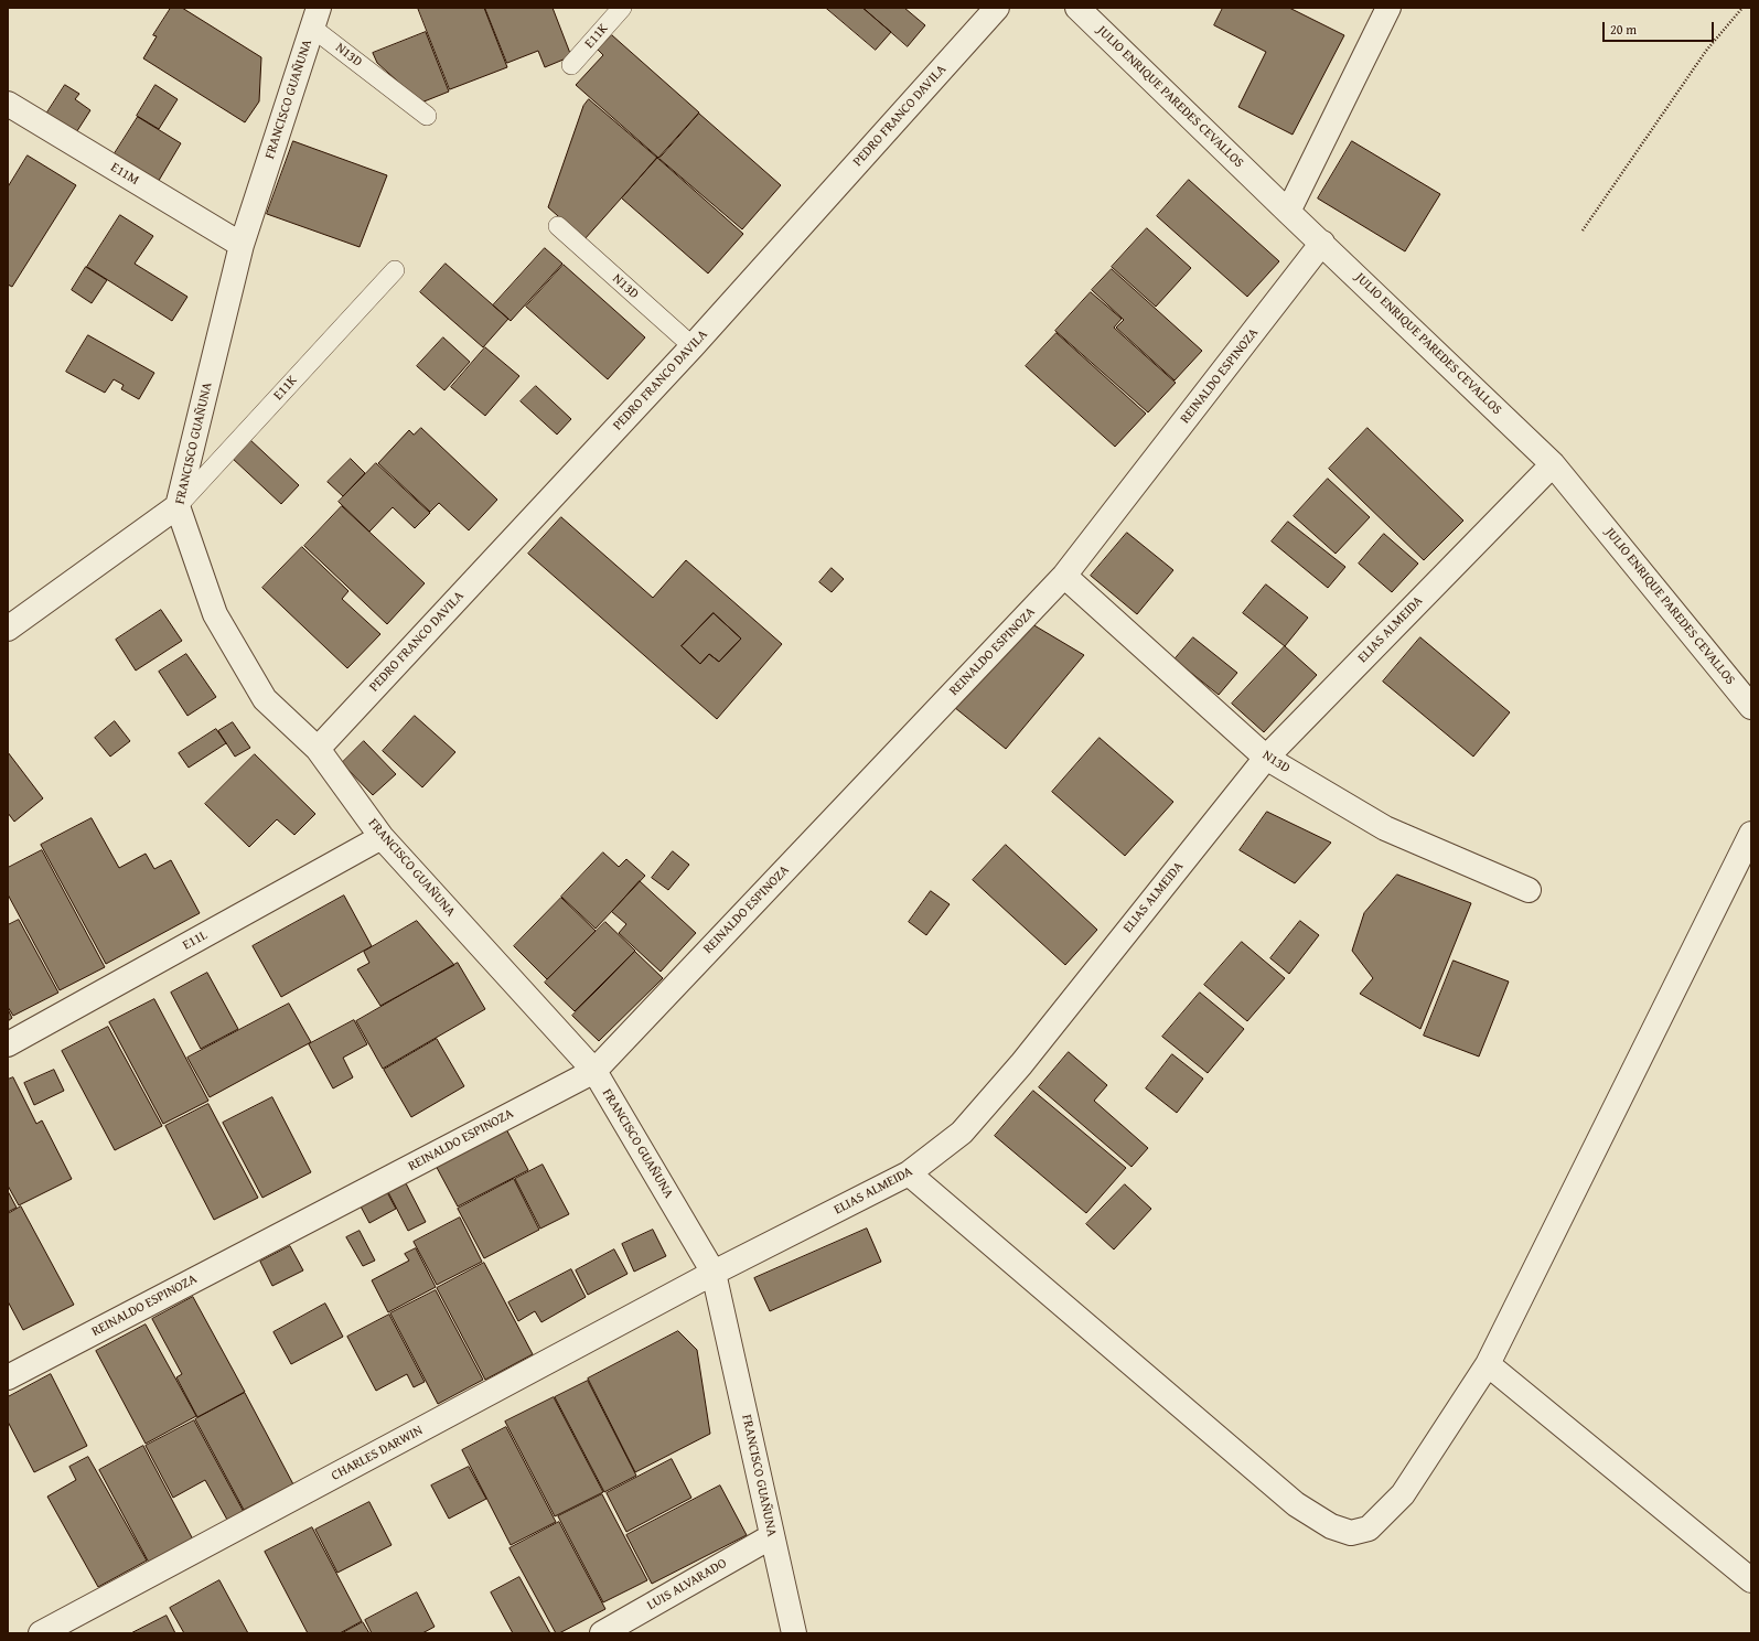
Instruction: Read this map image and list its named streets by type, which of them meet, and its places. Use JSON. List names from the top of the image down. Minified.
{"streets":{"street":["N13D","JULIO ENRIQUE PAREDES CEVALLOS","FRANCISCO GUAÑUNA","PEDRO FRANCO DAVILA","E11M","REINALDO ESPINOZA","ELIAS ALMEIDA","E11L","CHARLES DARWIN","LUIS ALVARADO"],"lane":["E11K"]},"crossings":[["E11K","FRANCISCO GUAÑUNA"],["N13D","FRANCISCO GUAÑUNA"],["N13D","PEDRO FRANCO DAVILA"],["N13D","REINALDO ESPINOZA"],["N13D","ELIAS ALMEIDA"],["JULIO ENRIQUE PAREDES CEVALLOS","REINALDO ESPINOZA"],["JULIO ENRIQUE PAREDES CEVALLOS","ELIAS ALMEIDA"],["FRANCISCO GUAÑUNA","PEDRO FRANCO DAVILA"],["FRANCISCO GUAÑUNA","E11M"],["FRANCISCO GUAÑUNA","REINALDO ESPINOZA"],["FRANCISCO GUAÑUNA","ELIAS ALMEIDA"],["FRANCISCO GUAÑUNA","E11L"],["FRANCISCO GUAÑUNA","CHARLES DARWIN"],["FRANCISCO GUAÑUNA","LUIS ALVARADO"],["ELIAS ALMEIDA","CHARLES DARWIN"]],"scale_bar":"20 m"}
